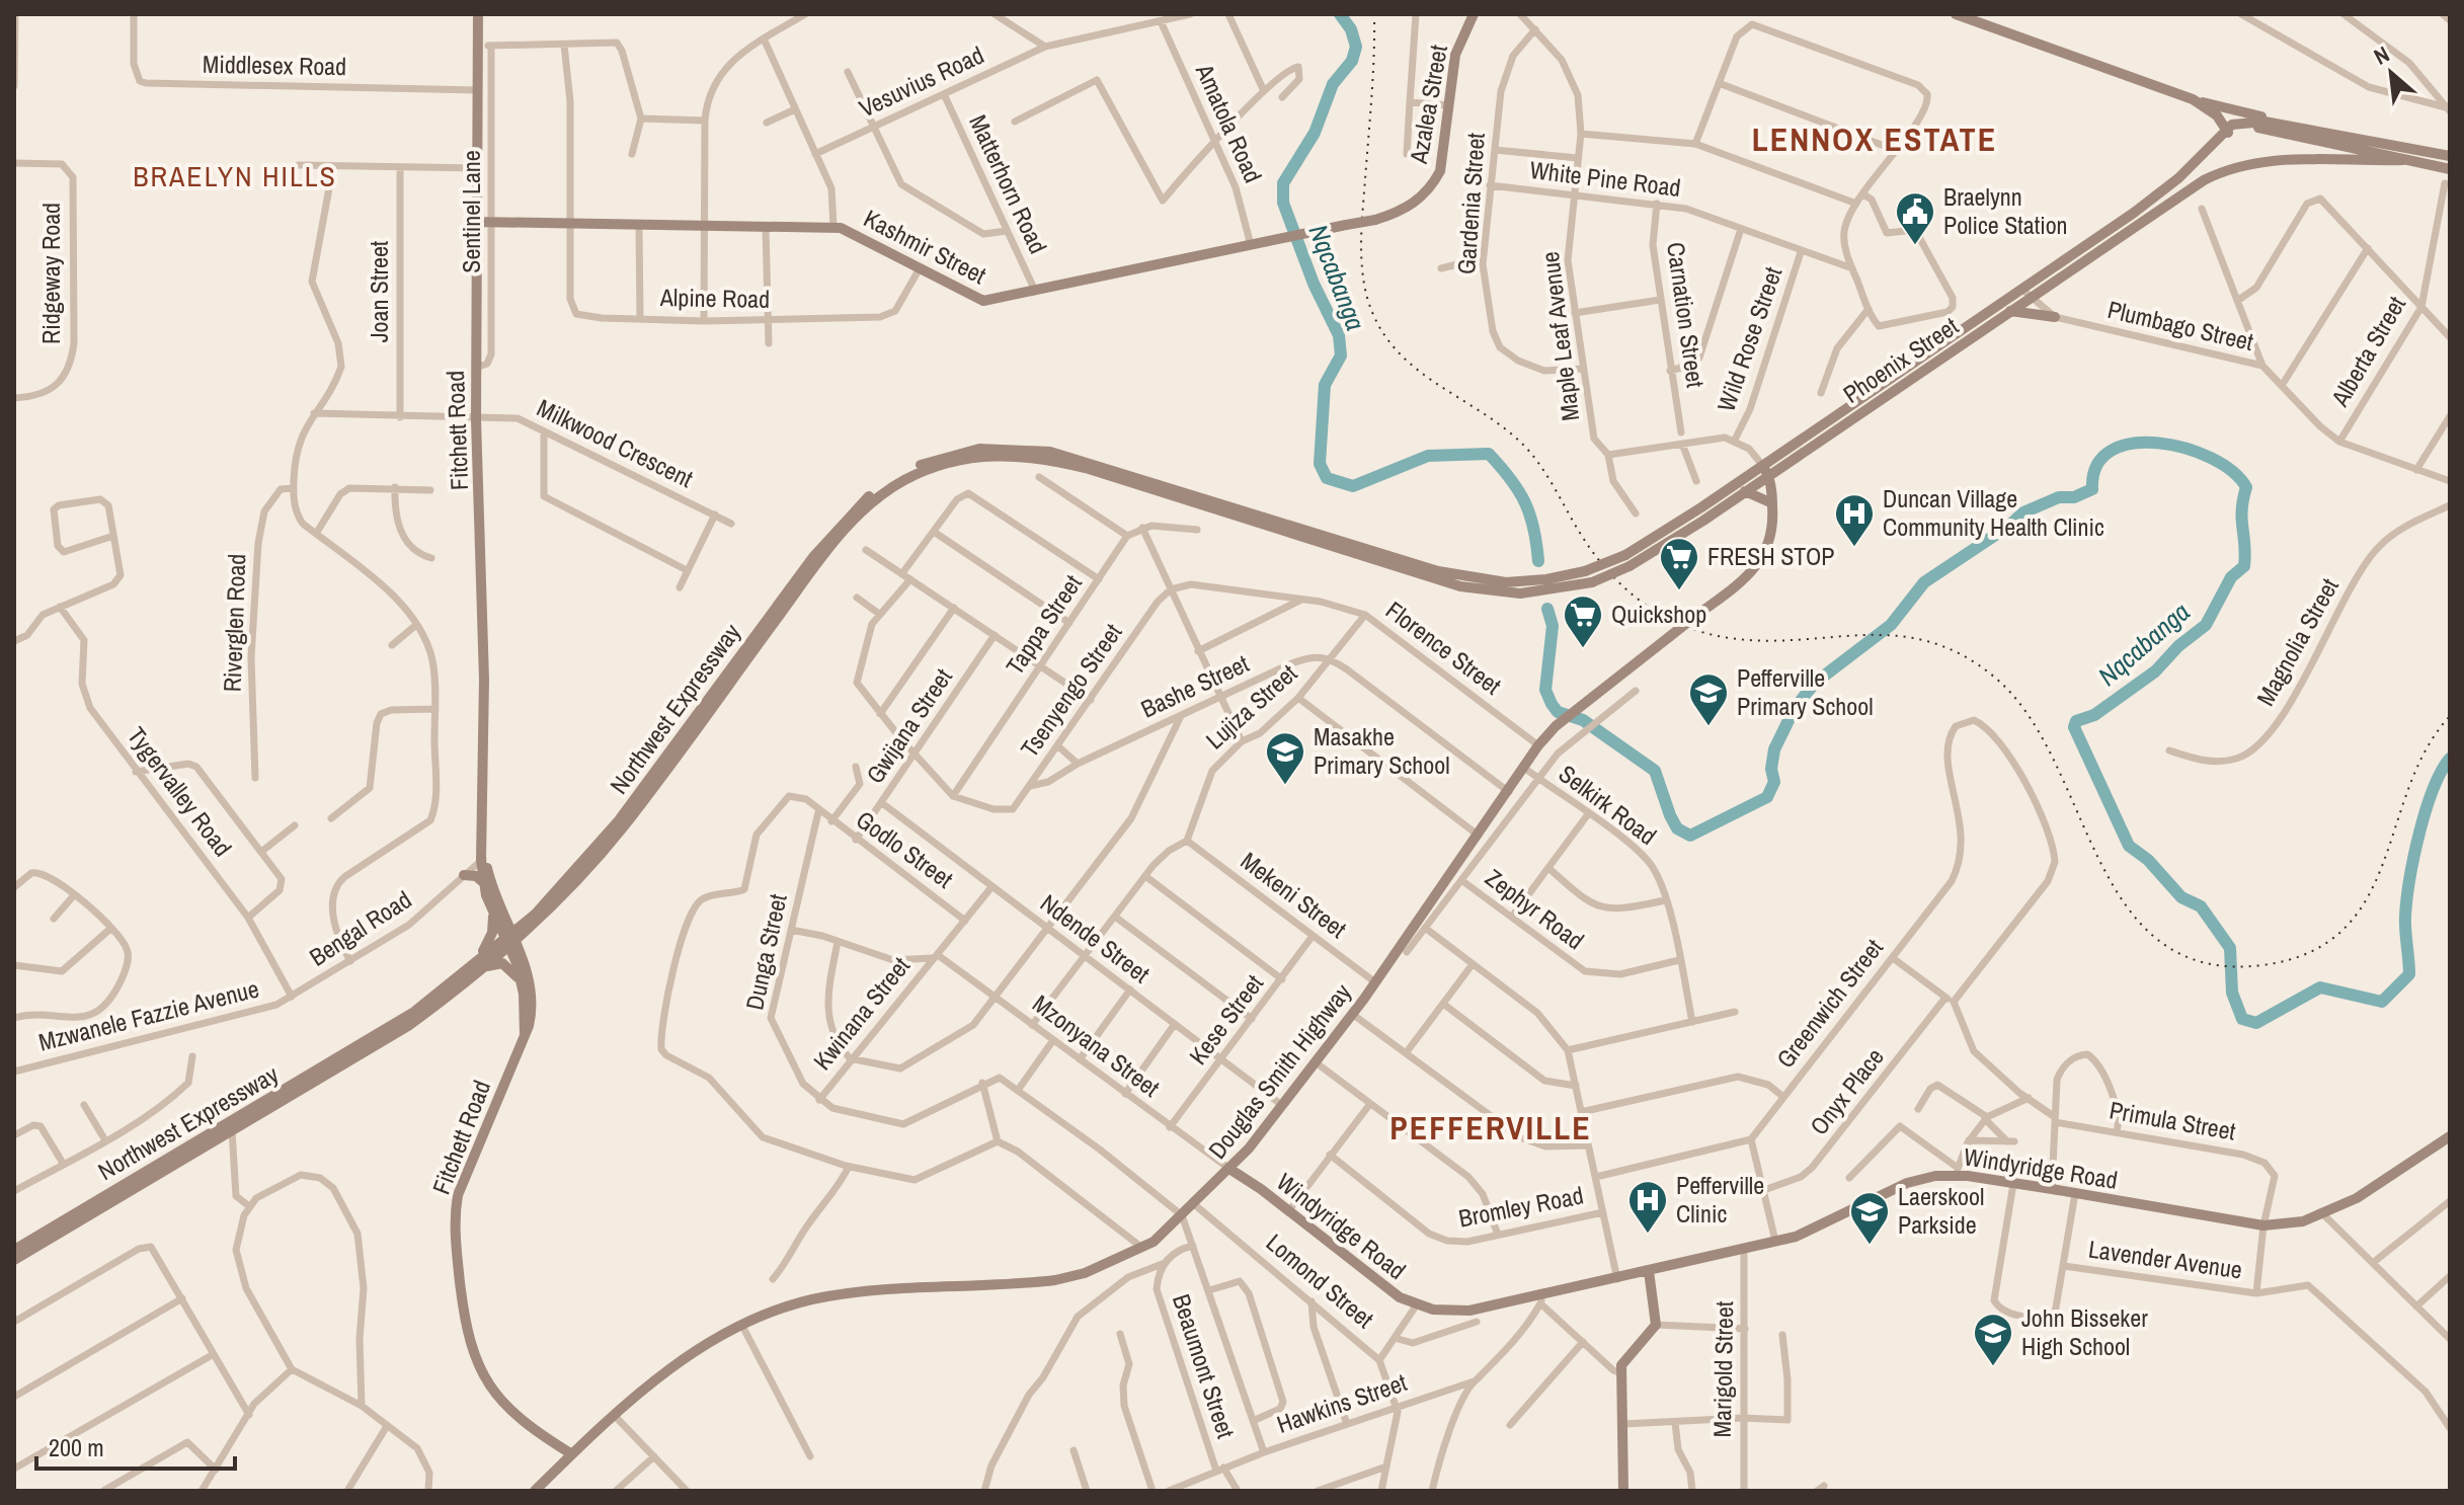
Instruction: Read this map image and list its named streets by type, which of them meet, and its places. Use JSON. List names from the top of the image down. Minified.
{"streets":{"main road":["Azalea Street","Kashmir Street","Phoenix Street","Fitchett Road","Northwest Expressway","Douglas Smith Highway","Windyridge Road"],"street":["Middlesex Road","Vesuvius Road","Amatola Road","White Pine Road","Matterhorn Road","Gardenia Street","Sentinel Lane","Ridgeway Road","Joan Street","Alpine Road","Carnation Street","Plumbago Street","Maple Leaf Avenue","Wild Rose Street","Alberta Street","Milkwood Crescent","Riverglen Road","Tappa Street","Magnolia Street","Florence Street","Bashe Street","Tsenyengo Street","Lujiza Street","Gwijana Street","Tygervalley Road","Selkirk Road","Godlo Street","Mekeni Street","Zephyr Road","Bengal Road","Ndende Street","Dunga Street","Greenwich Street","Kwinana Street","Mzwanele Fazzie Avenue","Kese Street","Mzonyana Street","Onyx Place","Primula Street","Bromley Road","Lavender Avenue","Lomond Street","Beaumont Street","Marigold Street","Hawkins Street"]},"crossings":[["Middlesex Road","Fitchett Road"],["Vesuvius Road","Amatola Road"],["Vesuvius Road","Matterhorn Road"],["Azalea Street","Amatola Road"],["Azalea Street","Kashmir Street"],["Amatola Road","Kashmir Street"],["White Pine Road","Gardenia Street"],["White Pine Road","Carnation Street"],["White Pine Road","Maple Leaf Avenue"],["White Pine Road","Wild Rose Street"],["Matterhorn Road","Kashmir Street"],["Gardenia Street","Maple Leaf Avenue"],["Sentinel Lane","Kashmir Street"],["Sentinel Lane","Fitchett Road"],["Kashmir Street","Alpine Road"],["Kashmir Street","Fitchett Road"],["Joan Street","Milkwood Crescent"],["Plumbago Street","Alberta Street"],["Plumbago Street","Phoenix Street"],["Maple Leaf Avenue","Wild Rose Street"],["Wild Rose Street","Phoenix Street"],["Wild Rose Street","Douglas Smith Highway"],["Phoenix Street","Northwest Expressway"],["Phoenix Street","Douglas Smith Highway"],["Fitchett Road","Milkwood Crescent"],["Fitchett Road","Northwest Expressway"],["Fitchett Road","Bengal Road"],["Fitchett Road","Douglas Smith Highway"],["Tappa Street","Tsenyengo Street"],["Florence Street","Tsenyengo Street"],["Florence Street","Lujiza Street"],["Florence Street","Douglas Smith Highway"],["Bashe Street","Tsenyengo Street"],["Bashe Street","Lujiza Street"],["Lujiza Street","Mekeni Street"],["Gwijana Street","Godlo Street"],["Gwijana Street","Ndende Street"],["Tygervalley Road","Bengal Road"],["Tygervalley Road","Mzwanele Fazzie Avenue"],["Selkirk Road","Zephyr Road"],["Selkirk Road","Douglas Smith Highway"],["Godlo Street","Dunga Street"],["Godlo Street","Kwinana Street"],["Mekeni Street","Kese Street"],["Mekeni Street","Douglas Smith Highway"],["Bengal Road","Mzwanele Fazzie Avenue"],["Ndende Street","Kwinana Street"],["Ndende Street","Kese Street"],["Ndende Street","Douglas Smith Highway"],["Dunga Street","Kwinana Street"],["Greenwich Street","Onyx Place"],["Kwinana Street","Mzonyana Street"],["Kese Street","Mzonyana Street"],["Mzonyana Street","Douglas Smith Highway"],["Mzonyana Street","Windyridge Road"],["Douglas Smith Highway","Windyridge Road"],["Douglas Smith Highway","Lomond Street"],["Primula Street","Windyridge Road"],["Windyridge Road","Marigold Street"],["Lomond Street","Hawkins Street"],["Beaumont Street","Hawkins Street"]],"districts":["LENNOX ESTATE","BRAELYN HILLS","PEFFERVILLE"],"water":["Nqcabanga"],"places":{"public building":["Braelynn Police Station"],"hospital":["Duncan Village Community Health Clinic","Pefferville Clinic"],"supermarket":["FRESH STOP","Quickshop"],"school or university":["Pefferville Primary School","Masakhe Primary School","Laerskool Parkside","John Bisseker High School"]},"scale_bar":"200 m","north":"top left"}
